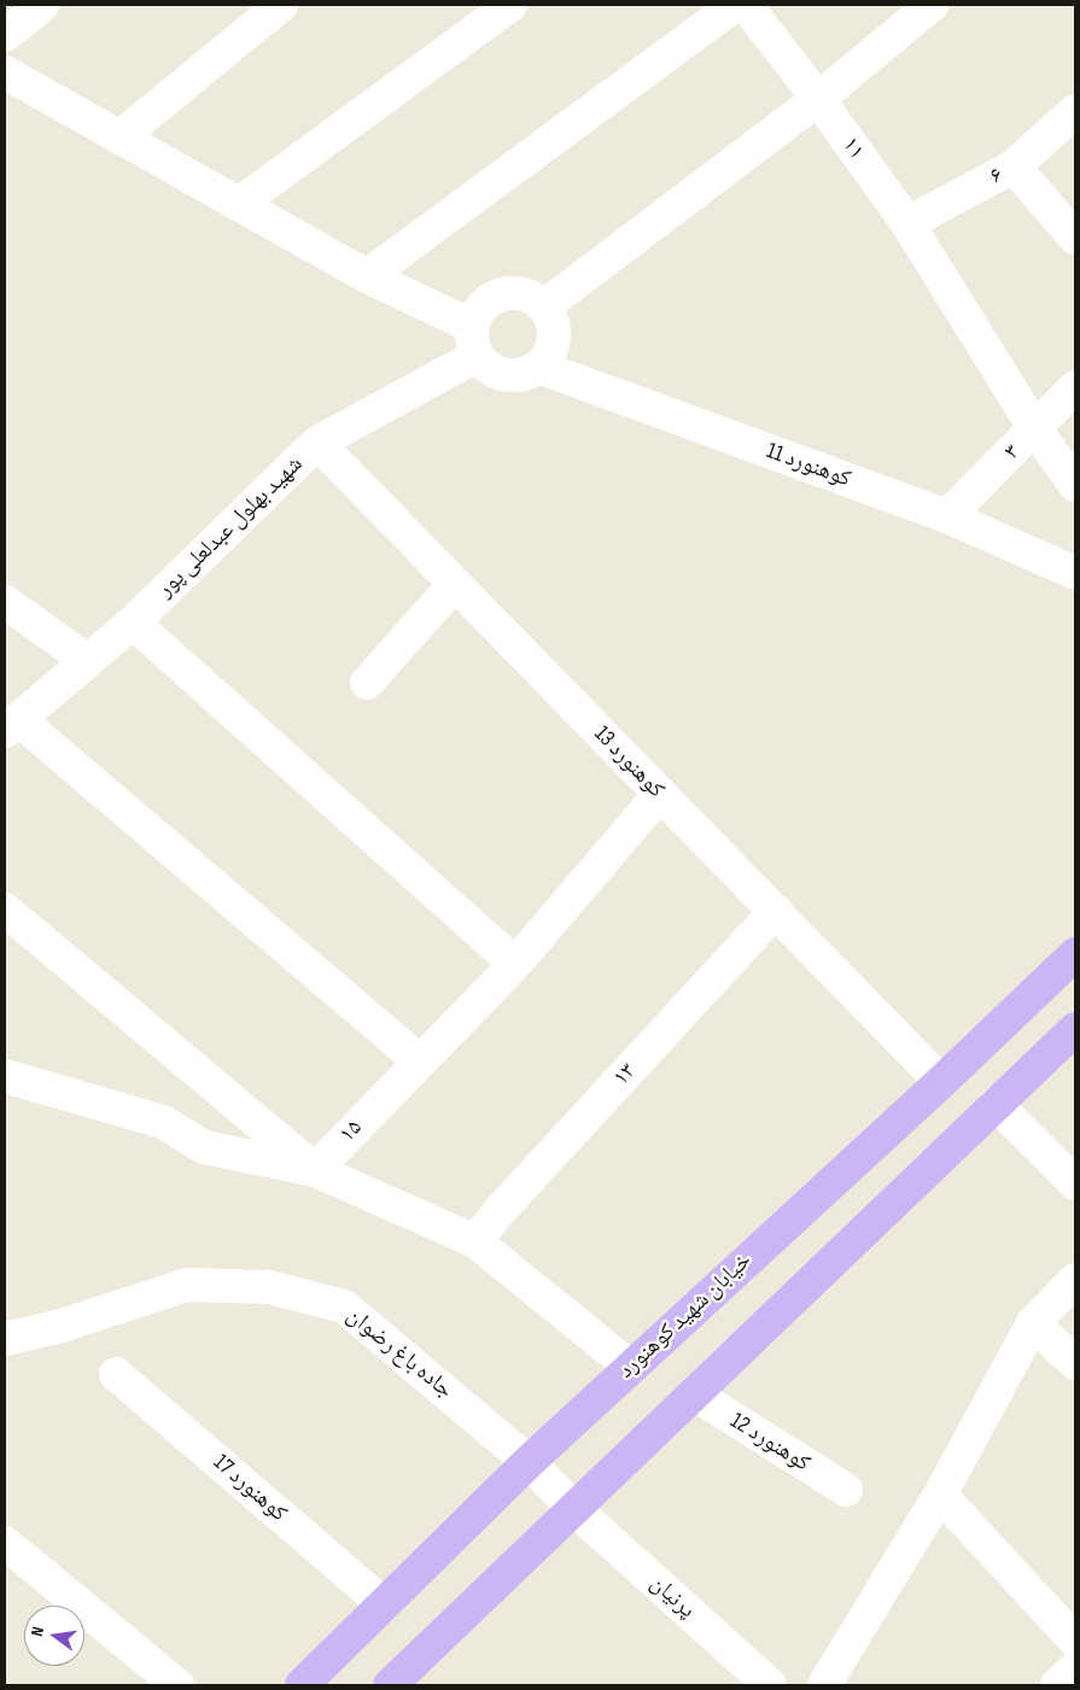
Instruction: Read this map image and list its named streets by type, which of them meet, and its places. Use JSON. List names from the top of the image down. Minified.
{"streets":{"main road":["خیابان شهید کوهنورد"],"street":["۱۱","۶","۳","کوهنورد 11","شهید بهلول عبدلعلی پور","کوهنورد 13","۱۳","۱۵","جاده باغ رضوان","کوهنورد 12","کوهنورد 17","پرنیان"]},"crossings":[["۱۱","۶"],["۱۱","۳"],["۳","کوهنورد 11"],["کوهنورد 11","شهید بهلول عبدلعلی پور"],["شهید بهلول عبدلعلی پور","کوهنورد 13"],["کوهنورد 13","۱۳"],["کوهنورد 13","۱۵"],["کوهنورد 13","خیابان شهید کوهنورد"],["خیابان شهید کوهنورد","جاده باغ رضوان"],["خیابان شهید کوهنورد","کوهنورد 17"],["جاده باغ رضوان","پرنیان"]],"north":"left"}
